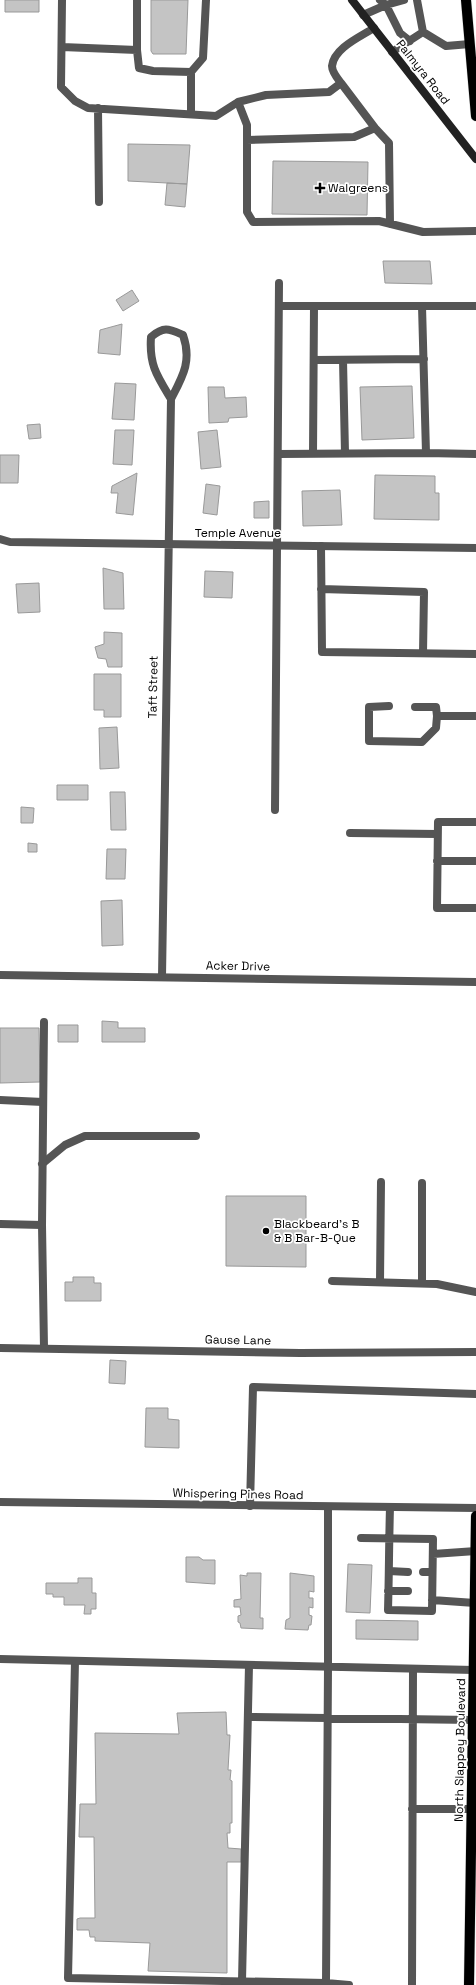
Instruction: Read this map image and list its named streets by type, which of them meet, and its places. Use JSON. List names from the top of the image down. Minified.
{"streets":{"main road":["Palmyra Road","North Slappey Boulevard"],"street":["Temple Avenue","Taft Street","Acker Drive","Gause Lane","Whispering Pines Road"]},"crossings":[["Temple Avenue","Taft Street"],["Taft Street","Acker Drive"]],"places":{"health":["Walgreens"],"other":["Blackbeard's B & B Bar-B-Que"]}}
